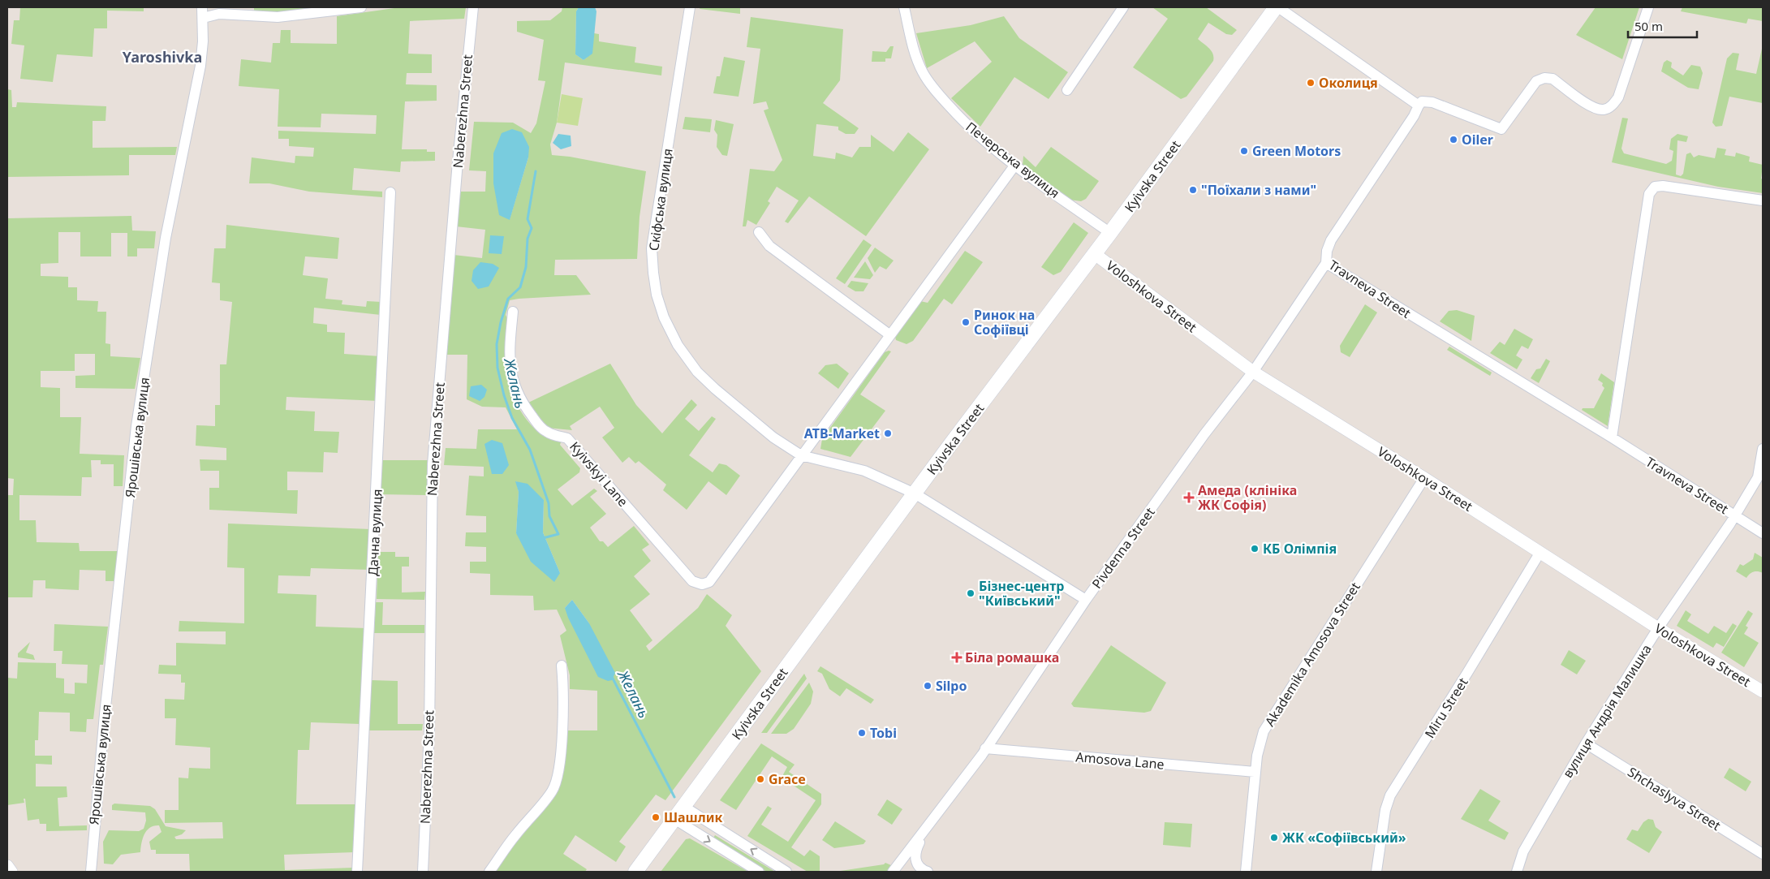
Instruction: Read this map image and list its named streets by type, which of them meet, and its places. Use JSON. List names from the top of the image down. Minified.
{"streets":{"main road":["Kyivska Street"],"street":["Naberezhna Street","Печерська вулиця","Скіфська вулиця","Travneva Street","Voloshkova Street","Ярошівська вулиця","Kyivskyi Lane","Дачна вулиця","Pivdenna Street","Akademika Amosova Street","Miru Street","вулиця Андрія Малишка","Amosova Lane","Shchaslyva Street"]},"crossings":[["Печерська вулиця","Kyivska Street"],["Kyivska Street","Скіфська вулиця"],["Kyivska Street","Voloshkova Street"],["Скіфська вулиця","Kyivskyi Lane"],["Скіфська вулиця","Pivdenna Street"],["Travneva Street","Pivdenna Street"],["Travneva Street","вулиця Андрія Малишка"],["Voloshkova Street","Pivdenna Street"],["Voloshkova Street","Akademika Amosova Street"],["Voloshkova Street","Miru Street"],["Voloshkova Street","вулиця Андрія Малишка"],["Pivdenna Street","Amosova Lane"],["Akademika Amosova Street","Amosova Lane"],["вулиця Андрія Малишка","Shchaslyva Street"]],"districts":["Yaroshivka"],"water":["Желань"],"places":{"other":["Околиця","Oiler","Green Motors","\"Поїхали з нами\"","Ринок на Софіївці","ATB-Market","КБ Олімпія","Бізнес-центр \"Київський\"","Silpo","Tobi","Grace","Шашлик","ЖК «Софіївський»"],"health":["Амеда (клініка ЖК Софія)","Біла ромашка"]},"scale_bar":"50 m"}
